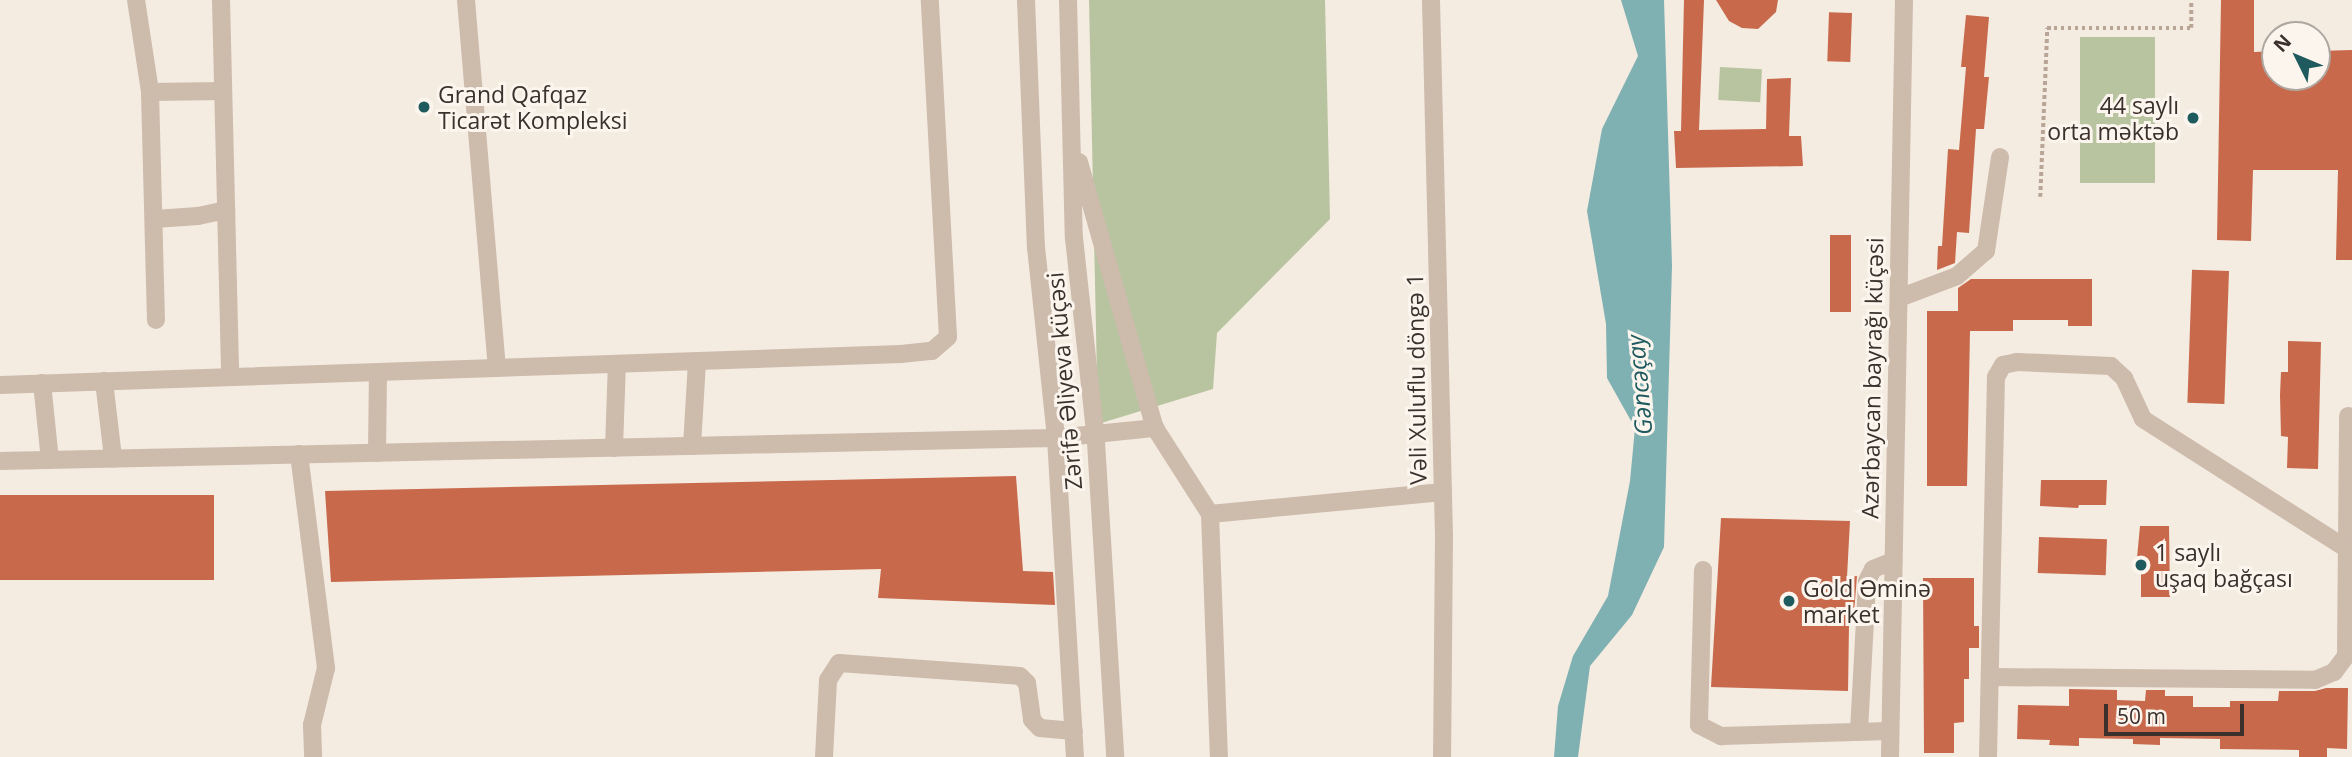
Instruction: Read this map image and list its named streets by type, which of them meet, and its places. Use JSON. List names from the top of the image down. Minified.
{"streets":{"street":["Azərbaycan bayrağı küçəsi","Vəli Xuluflu döngə 1","Zərifə Əliyeva küçəsi"]},"water":["Gəncəçay"],"places":["Grand Qafqaz Ticarət Kompleksi","44 saylı orta məktəb","1 saylı uşaq bağçası","Gold Əminə market"],"scale_bar":"50 m","north":"top left"}
